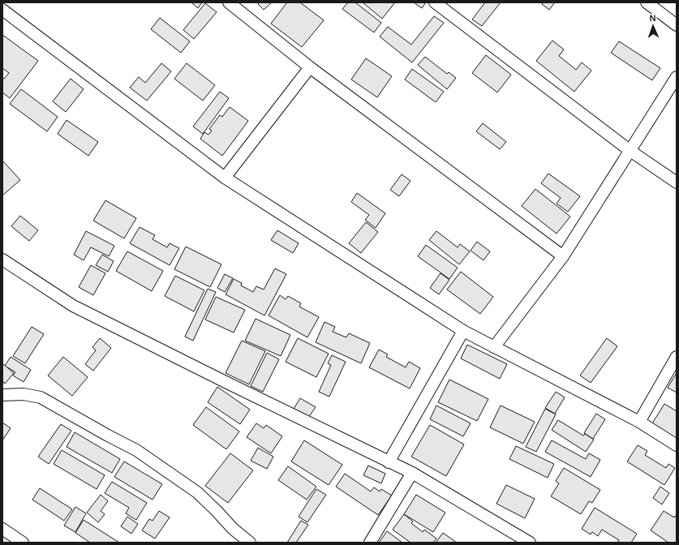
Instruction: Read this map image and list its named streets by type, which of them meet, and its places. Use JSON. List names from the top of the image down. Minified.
{"north":"top"}
